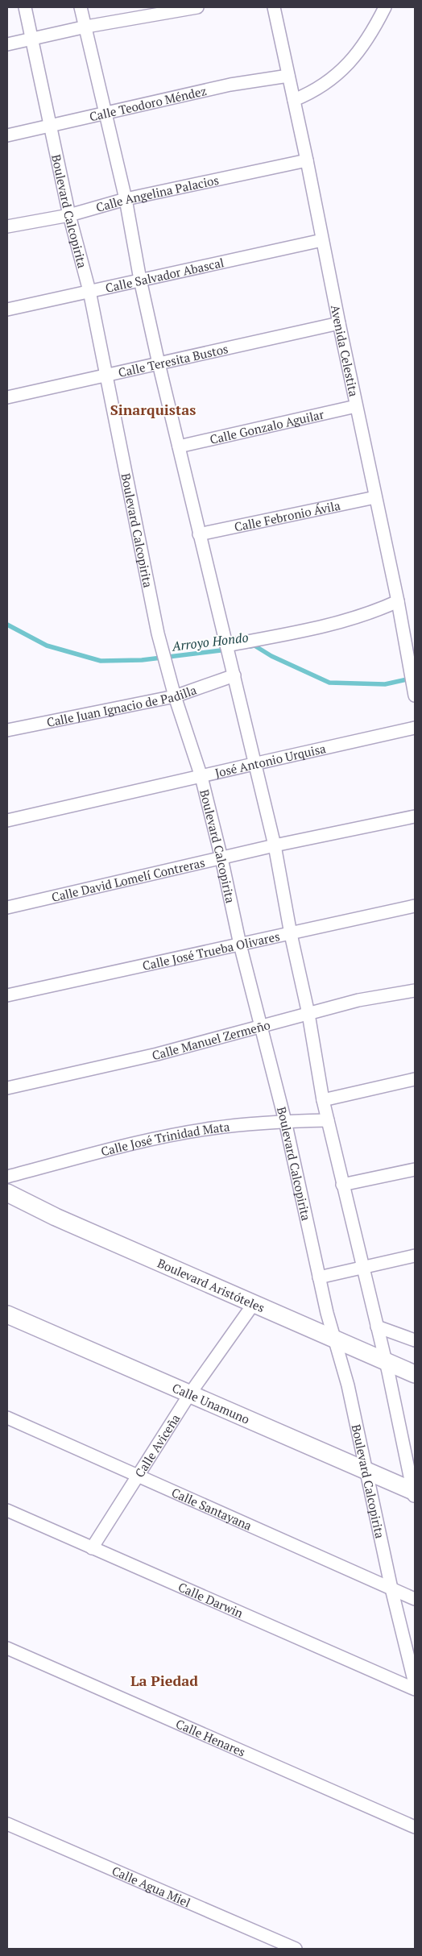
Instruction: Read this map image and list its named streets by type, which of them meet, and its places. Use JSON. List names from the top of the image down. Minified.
{"streets":{"street":["Calle Teodoro Méndez","Calle Angelina Palacios","Boulevard Calcopirita","Calle Salvador Abascal","Avenida Celestita","Calle Teresita Bustos","Calle Gonzalo Aguilar","Calle Febronio Ávila","Calle Juan Ignacio de Padilla","José Antonio Urquisa","Calle David Lomelí Contreras","Calle José Trueba Olivares","Calle Manuel Zermeño","Calle José Trinidad Mata","Boulevard Aristóteles","Calle Unamuno","Calle Aviceña","Calle Santayana","Calle Darwin","Calle Henares","Calle Agua Miel"]},"crossings":[["Calle Teodoro Méndez","Boulevard Calcopirita"],["Calle Teodoro Méndez","Avenida Celestita"],["Calle Angelina Palacios","Boulevard Calcopirita"],["Calle Angelina Palacios","Avenida Celestita"],["Boulevard Calcopirita","Calle Salvador Abascal"],["Boulevard Calcopirita","Calle Teresita Bustos"],["Boulevard Calcopirita","Calle Juan Ignacio de Padilla"],["Boulevard Calcopirita","José Antonio Urquisa"],["Boulevard Calcopirita","Calle David Lomelí Contreras"],["Boulevard Calcopirita","Calle José Trueba Olivares"],["Boulevard Calcopirita","Calle Manuel Zermeño"],["Boulevard Calcopirita","Calle José Trinidad Mata"],["Boulevard Calcopirita","Boulevard Aristóteles"],["Boulevard Calcopirita","Calle Unamuno"],["Boulevard Calcopirita","Calle Santayana"],["Calle Salvador Abascal","Avenida Celestita"],["Avenida Celestita","Calle Teresita Bustos"],["Avenida Celestita","Calle Gonzalo Aguilar"],["Avenida Celestita","Calle Febronio Ávila"],["Calle José Trinidad Mata","Boulevard Aristóteles"],["Boulevard Aristóteles","Calle Aviceña"],["Calle Unamuno","Calle Aviceña"],["Calle Aviceña","Calle Santayana"],["Calle Aviceña","Calle Darwin"]],"districts":["Sinarquistas","La Piedad"],"water":["Arroyo Hondo"]}
